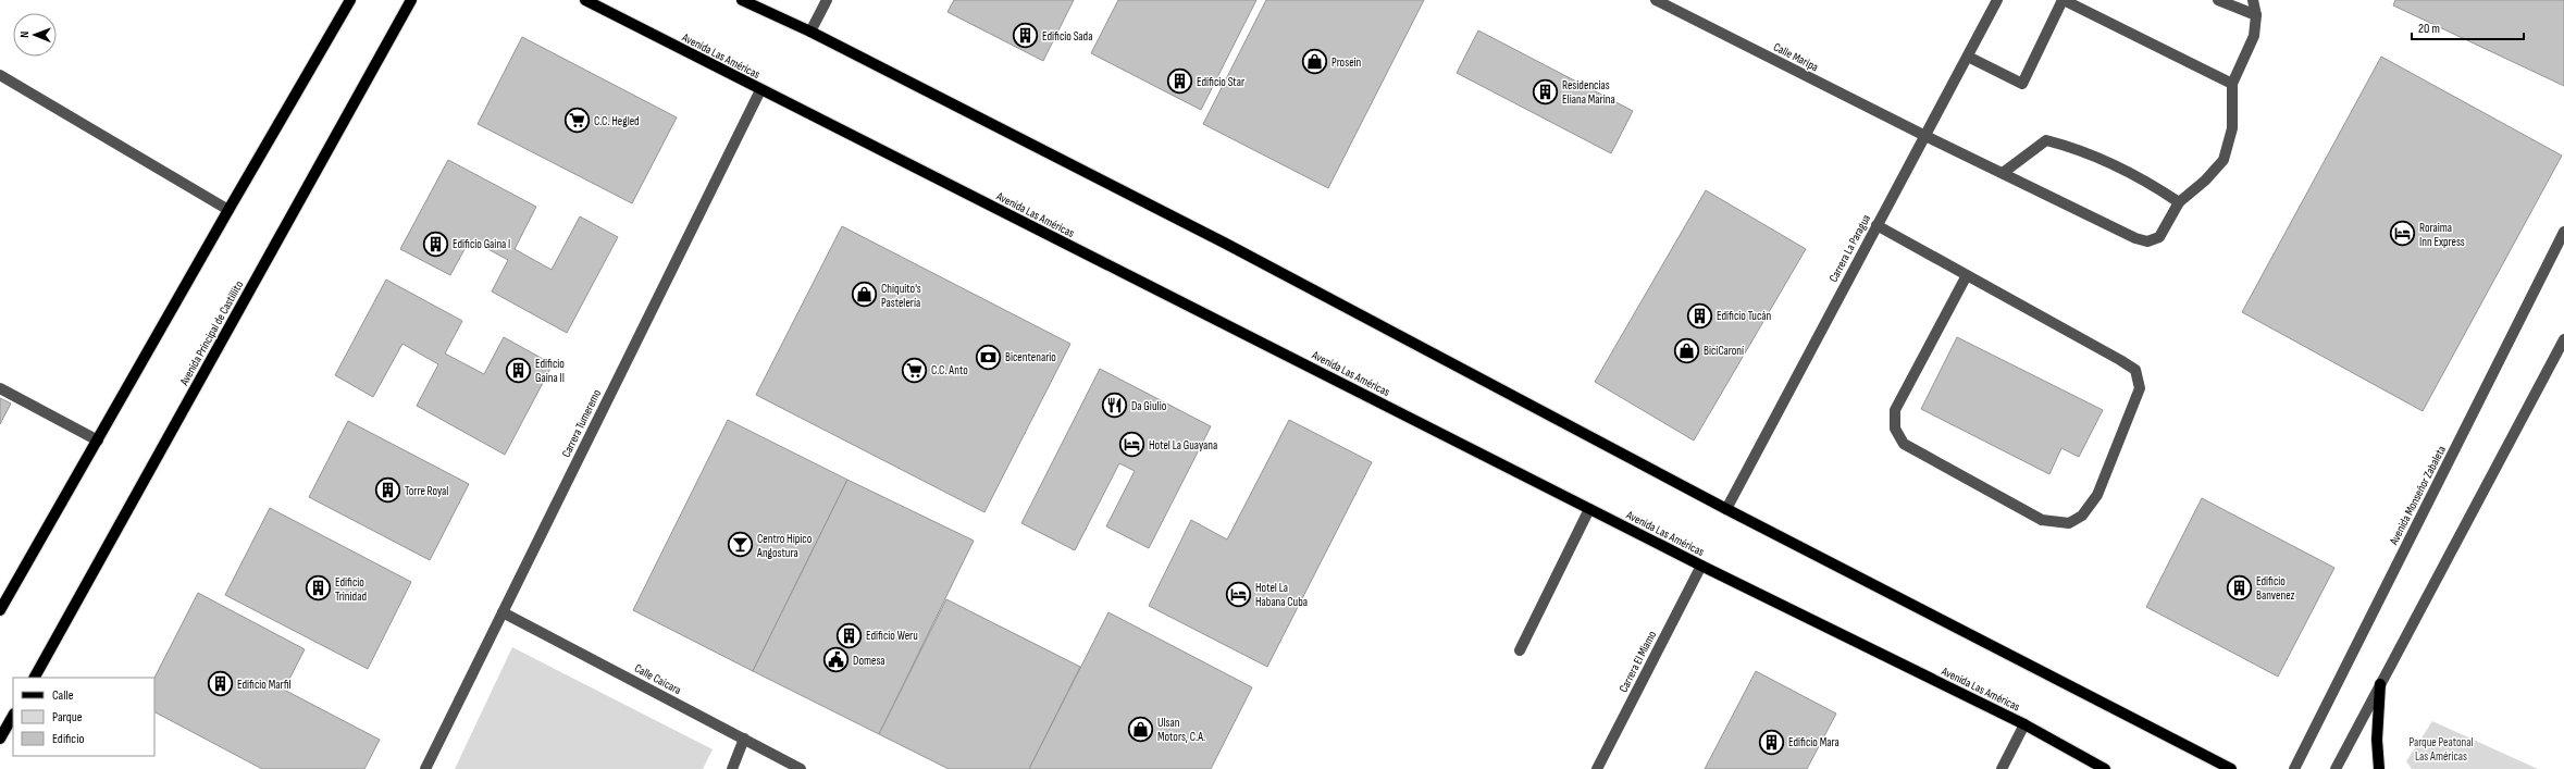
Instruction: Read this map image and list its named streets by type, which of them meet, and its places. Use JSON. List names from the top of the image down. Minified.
{"streets":{"main road":["Avenida Las Américas","Avenida Principal de Castillito"],"street":["Calle Maripa","Carrera La Paragua","Carrera Tumeremo","Avenida Monseñor Zabaleta","Carrera El Miamo","Calle Caicara"]},"crossings":[["Avenida Las Américas","Carrera Tumeremo"],["Avenida Las Américas","Carrera El Miamo"],["Calle Maripa","Carrera La Paragua"],["Carrera Tumeremo","Calle Caicara"]],"parks":["Parque Peatonal Las Américas"],"places":{"building":["Edificio Sada","Edificio Star","Residencias Eliana Marina","Edificio Gaina I","Edificio Tucán","Edificio Gaina II","Torre Royal","Edificio Banvenez","Edificio Trinidad","Edificio Weru","Edificio Marfil","Edificio Mara"],"shop":["Prosein","Chiquito's Pastelería","BiciCaroní","Ulsan Motors, C.A."],"supermarket":["C.C. Hegled","C.C. Anto"],"hotel":["Roraima Inn Express","Hotel La Guayana","Hotel La Habana Cuba"],"bank":["Bicentenario"],"restaurant":["Da Giulio"],"bar":["Centro Hípico Angostura"],"public building":["Domesa"]},"legend":["Calle","Parque","Edificio"],"scale_bar":"20 m","north":"left"}
